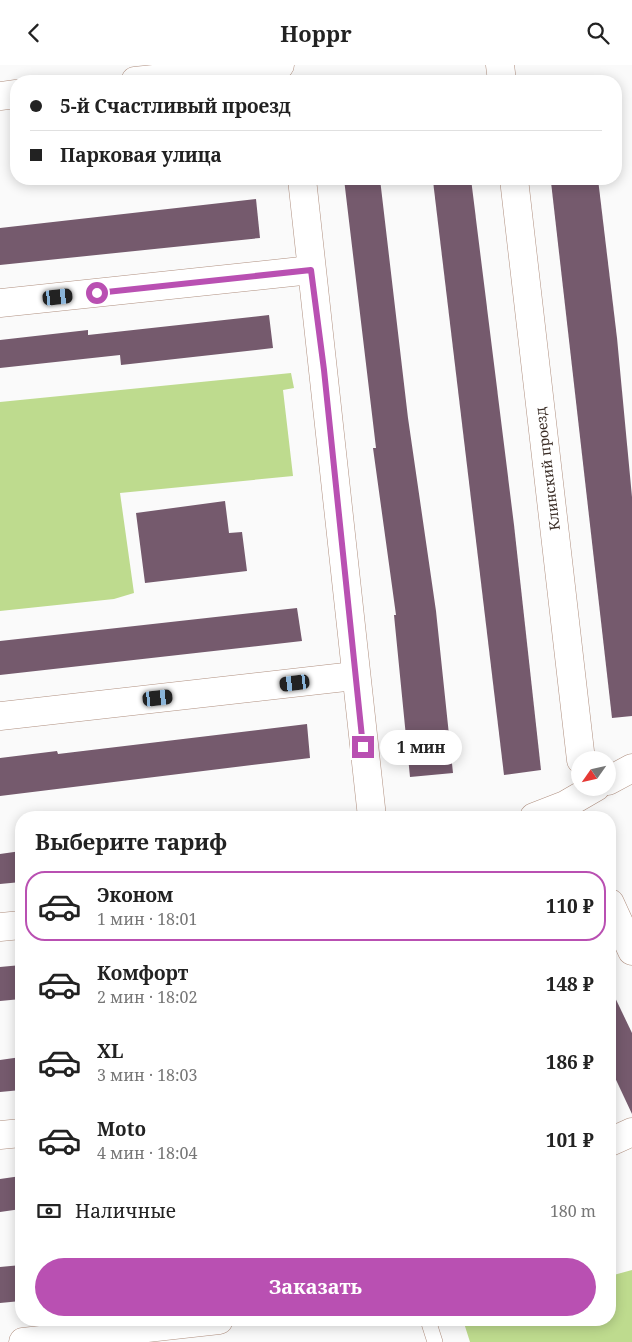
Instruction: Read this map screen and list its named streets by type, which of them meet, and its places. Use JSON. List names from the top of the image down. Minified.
{"streets":{"street":["Клинский проезд"]},"north":"bottom left","page":{"header":"Hoppr","banner":["5-й Счастливый проезд","Парковая улица"],"bubble":"1 мин","heading":"Выберите тариф","list":[{"name":"Эконом","note":"1 мин · 18:01","value":"110 ₽"},{"name":"Комфорт","note":"2 мин · 18:02","value":"148 ₽"},{"name":"XL","note":"3 мин · 18:03","value":"186 ₽"},{"name":"Moto","note":"4 мин · 18:04","value":"101 ₽"}],"pay":["Наличные","180 m"],"buttons":"Заказать"}}
